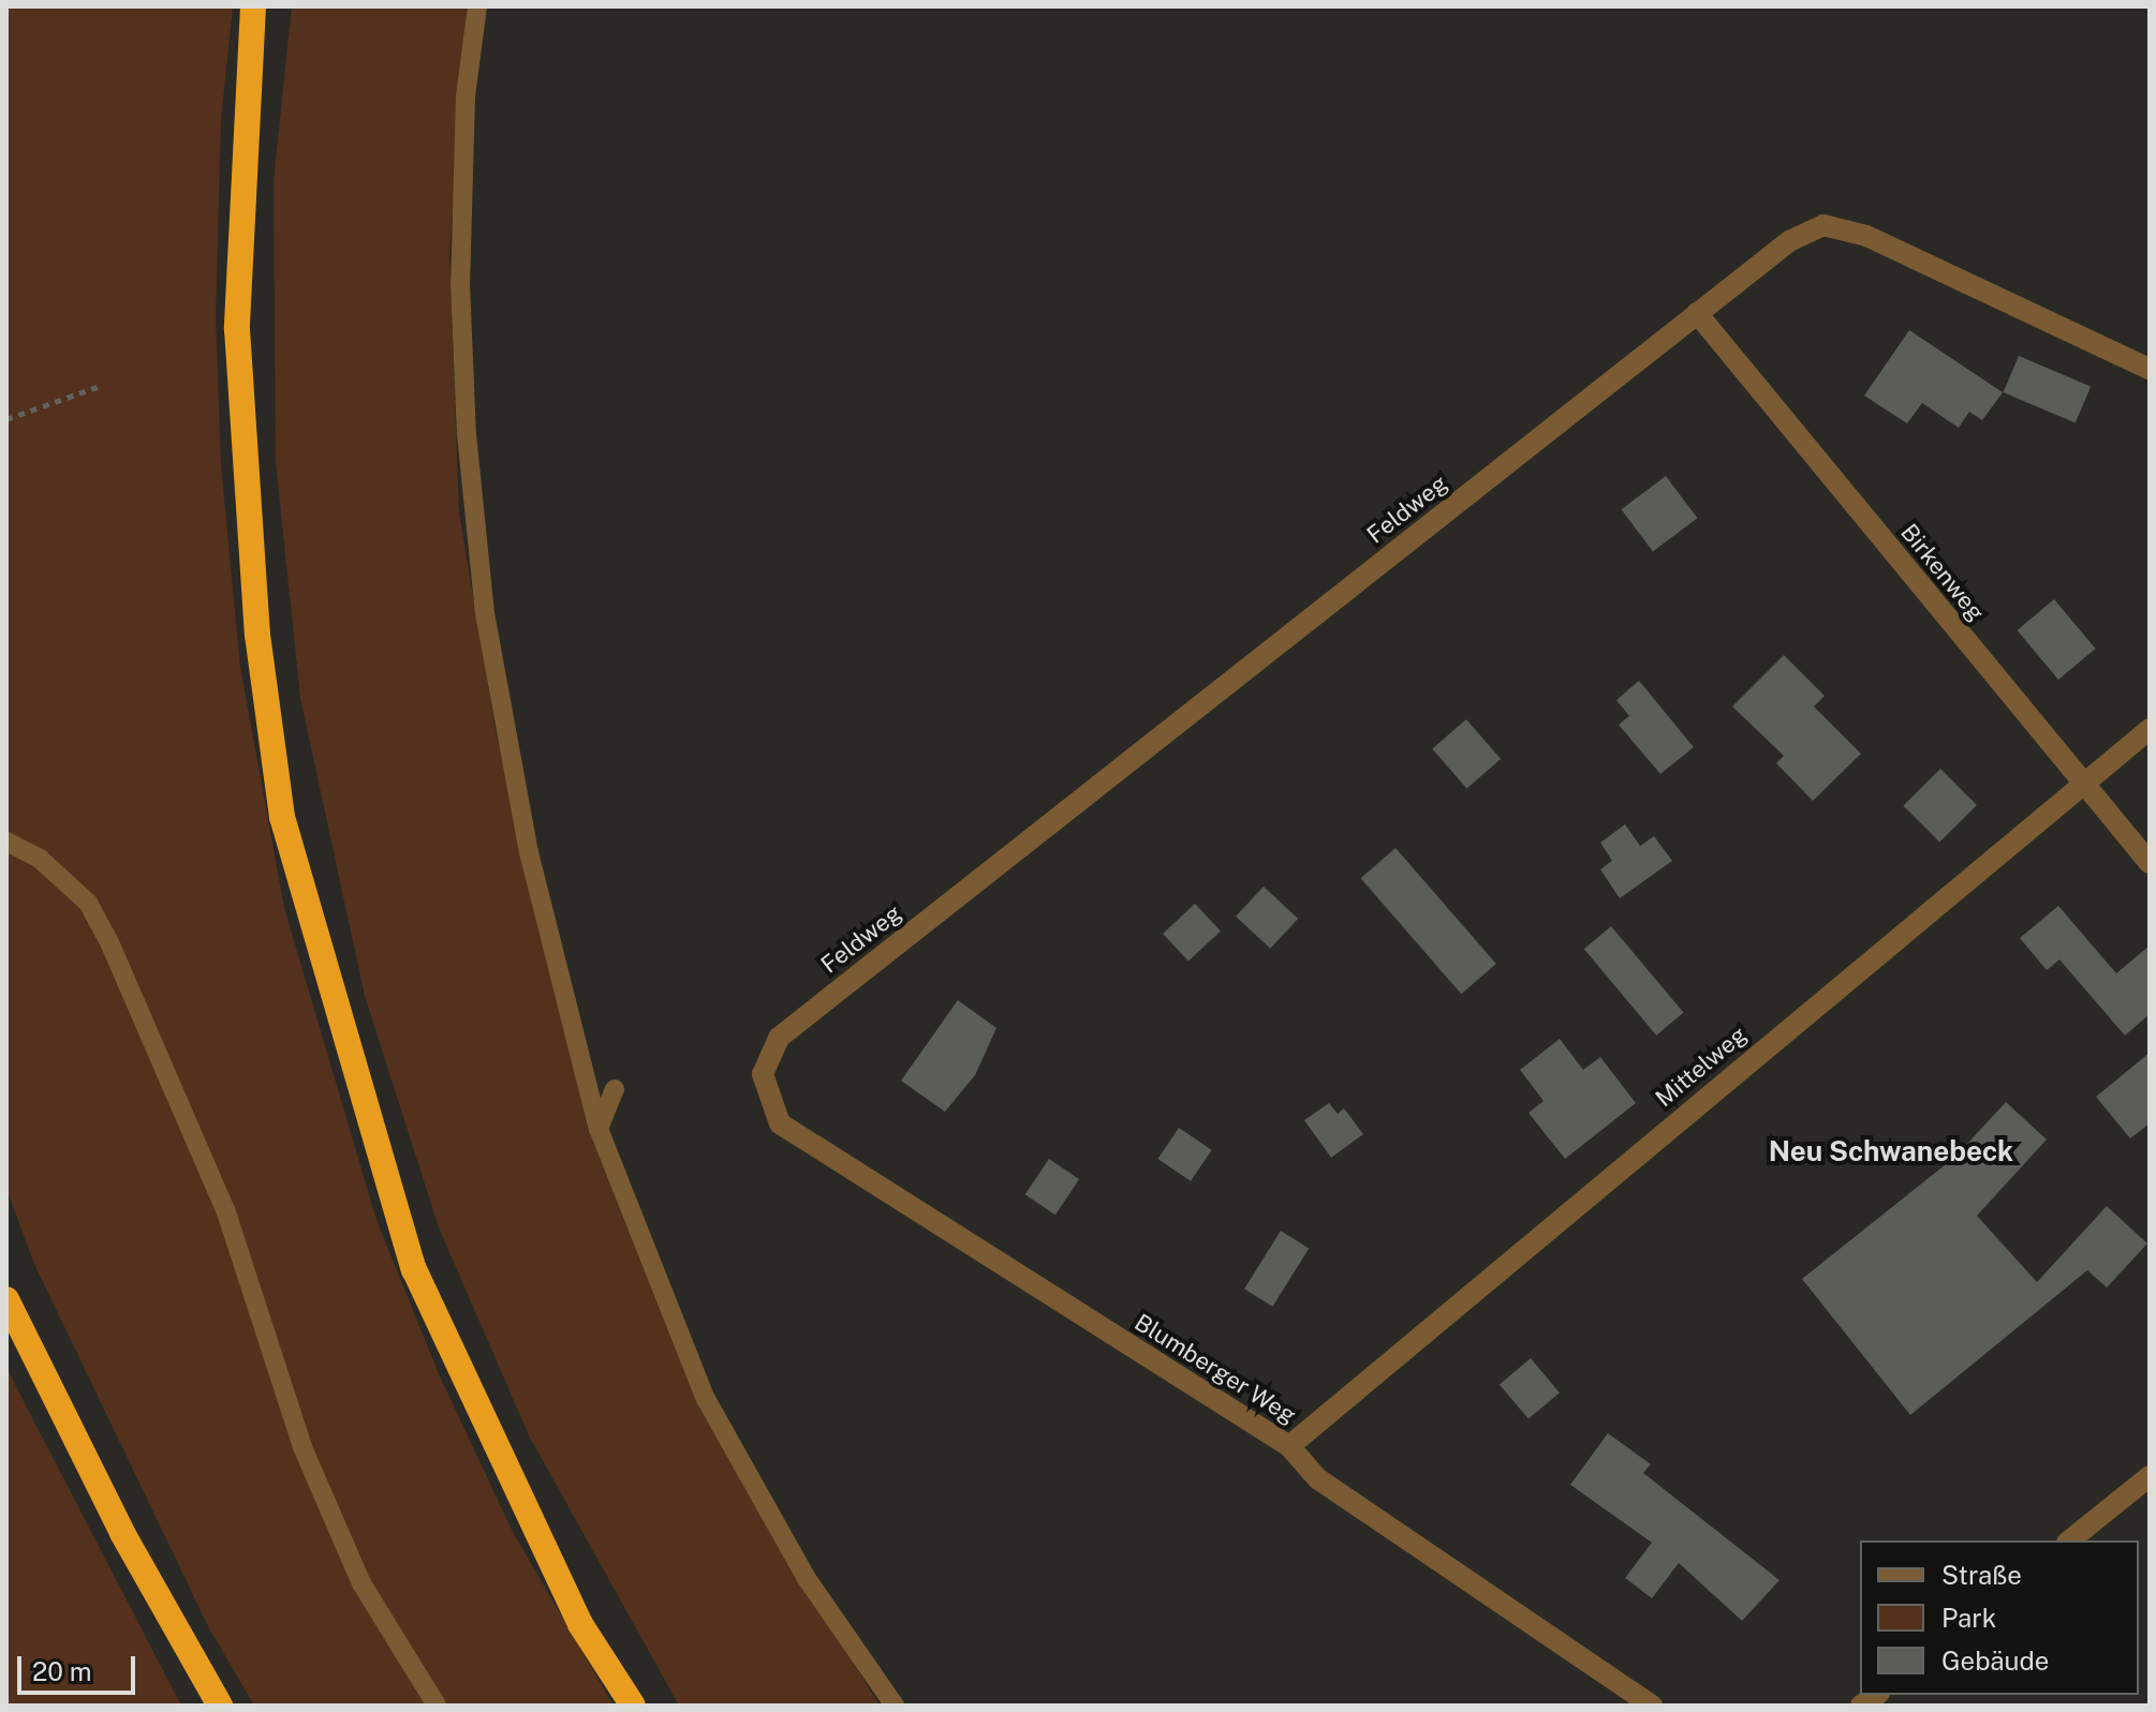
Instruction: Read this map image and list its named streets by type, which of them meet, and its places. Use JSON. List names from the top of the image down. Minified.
{"streets":{"street":["Feldweg","Birkenweg","Mittelweg","Blumberger Weg"]},"crossings":[["Feldweg","Birkenweg"],["Feldweg","Blumberger Weg"],["Birkenweg","Mittelweg"],["Mittelweg","Blumberger Weg"]],"districts":["Neu Schwanebeck"],"legend":["Straße","Park","Gebäude"],"scale_bar":"20 m"}
